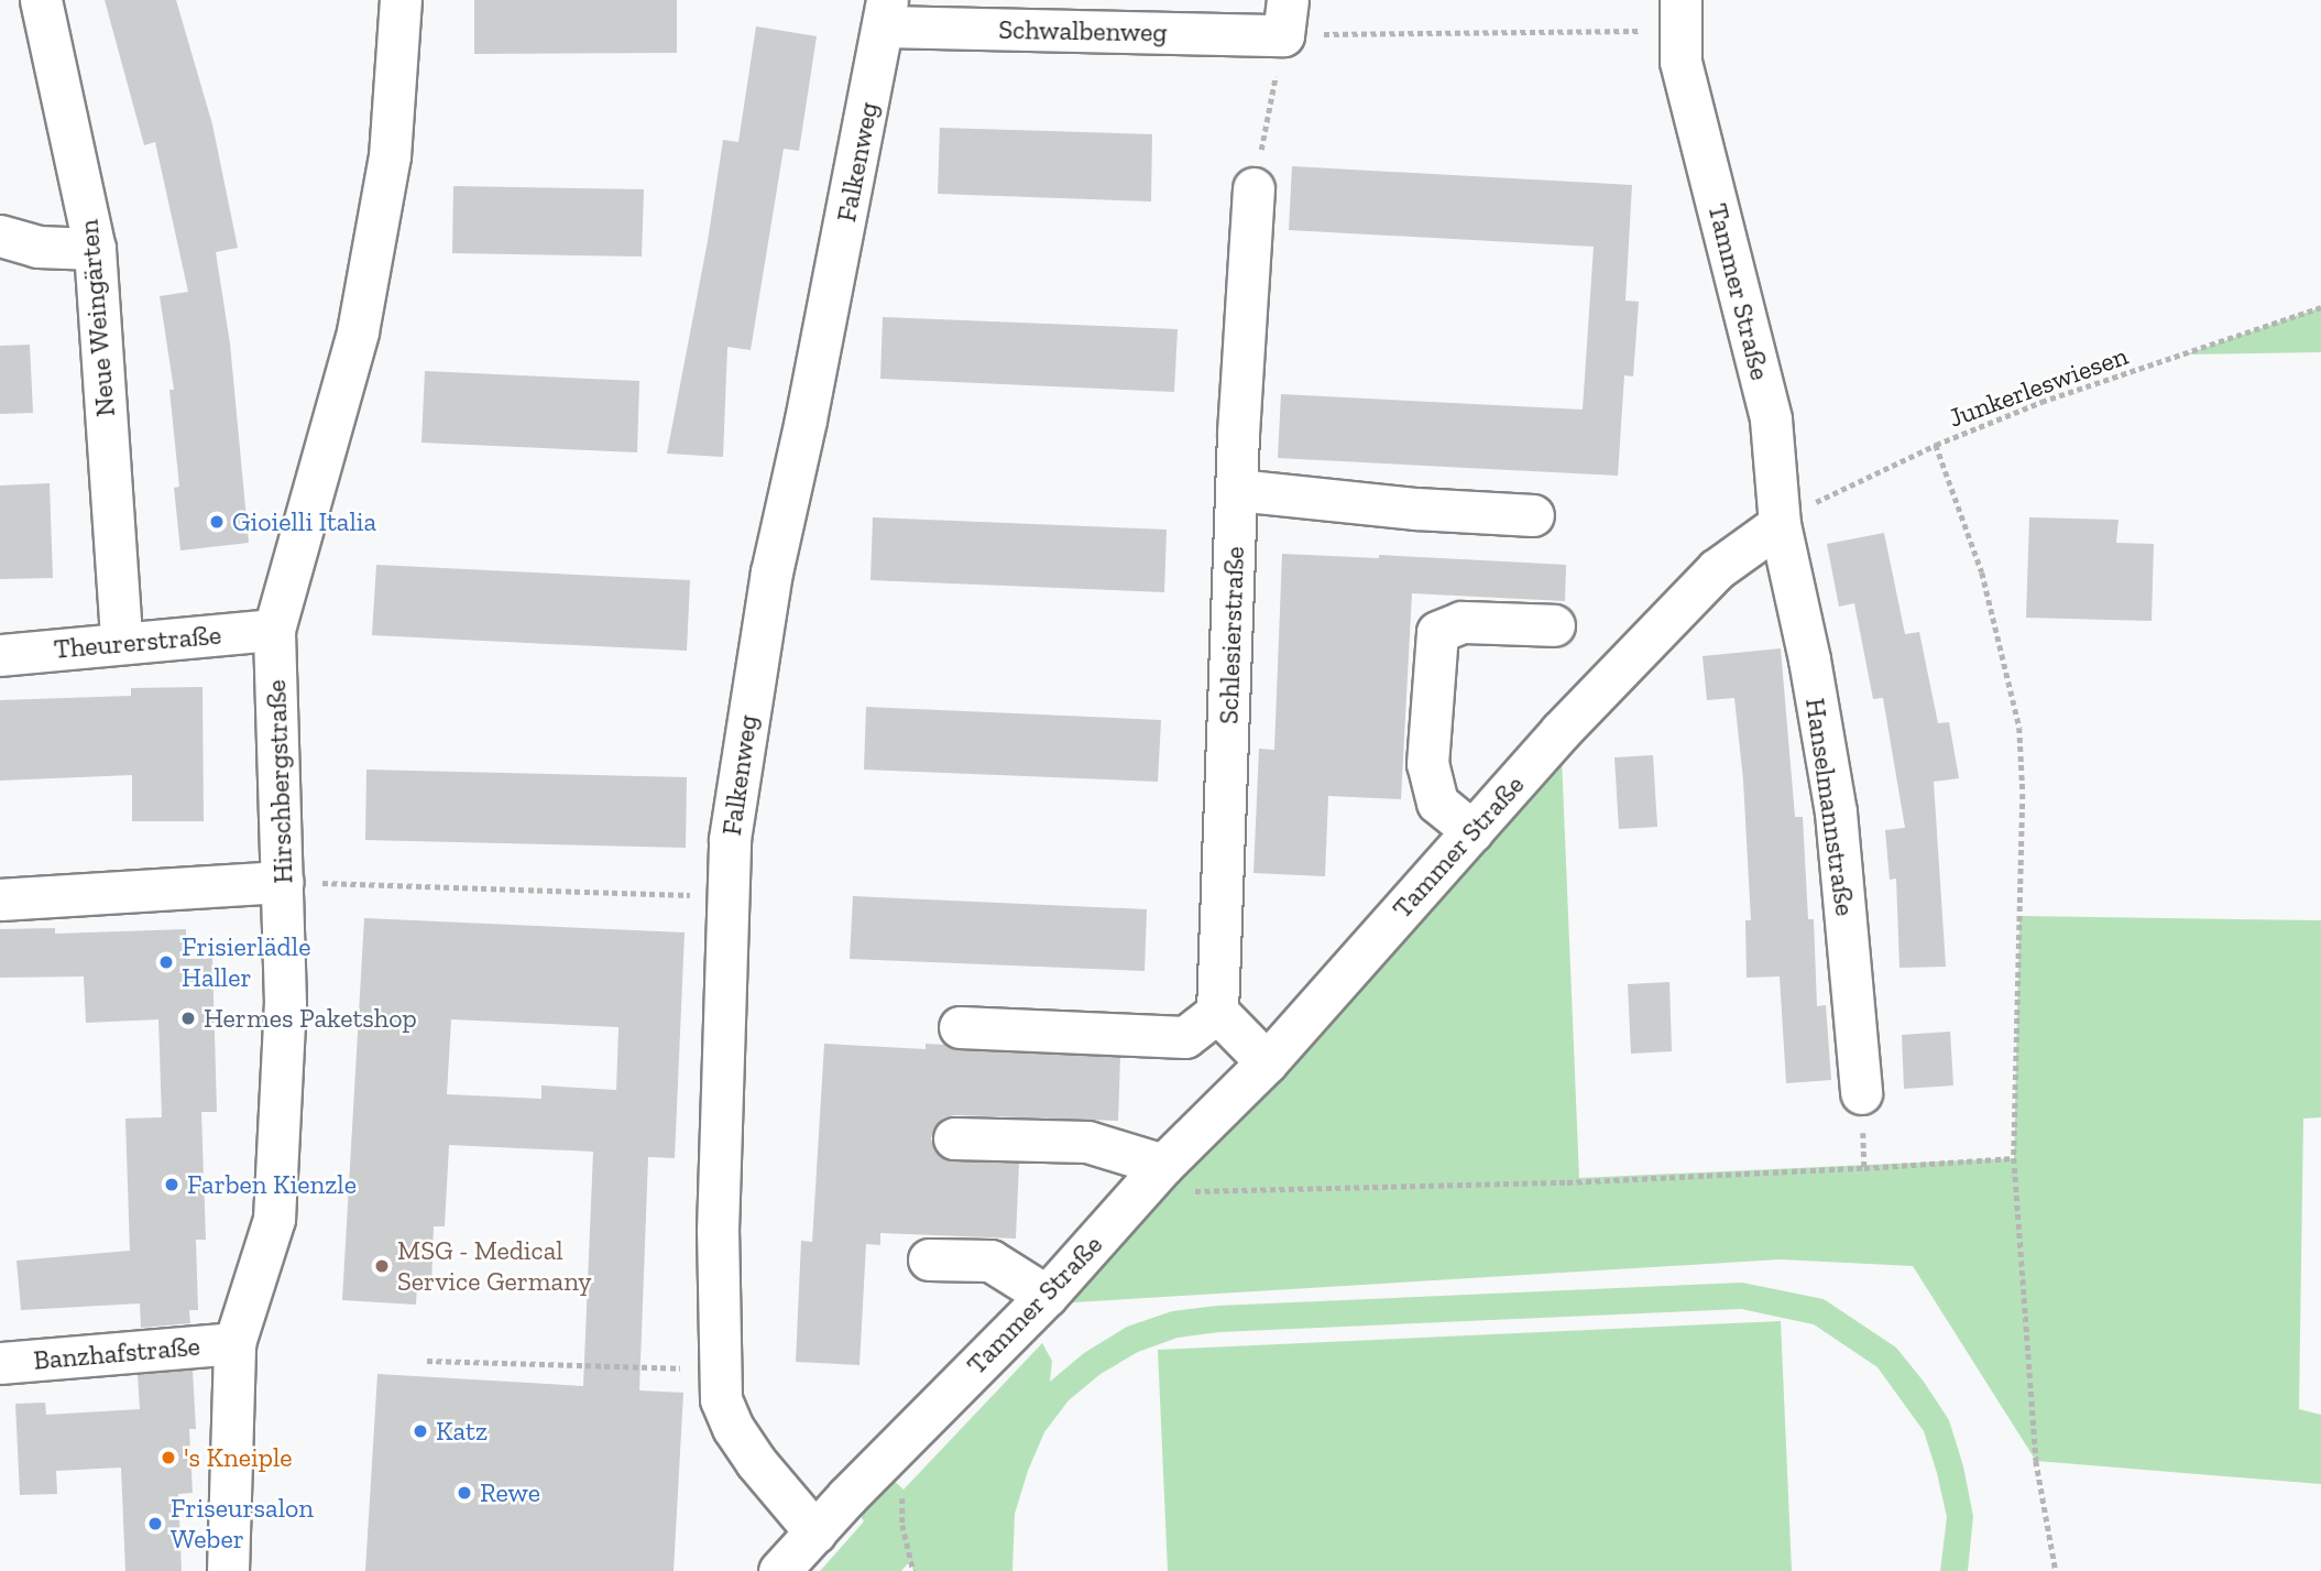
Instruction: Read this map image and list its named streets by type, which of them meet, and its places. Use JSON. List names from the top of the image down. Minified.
{"streets":{"street":["Schwalbenweg","Falkenweg","Tammer Straße","Neue Weingärten","Schlesierstraße","Theurerstraße","Hirschbergstraße","Hanselmannstraße","Banzhafstraße"],"path":["Junkerleswiesen"]},"crossings":[["Schwalbenweg","Falkenweg"],["Falkenweg","Tammer Straße"],["Tammer Straße","Junkerleswiesen"],["Tammer Straße","Hanselmannstraße"],["Neue Weingärten","Theurerstraße"],["Junkerleswiesen","Hanselmannstraße"],["Theurerstraße","Hirschbergstraße"],["Hirschbergstraße","Banzhafstraße"]],"places":["Gioielli Italia","Frisierlädle Haller","Hermes Paketshop","Farben Kienzle","MSG - Medical Service Germany","Katz","'s Kneiple","Rewe","Friseursalon Weber"]}
